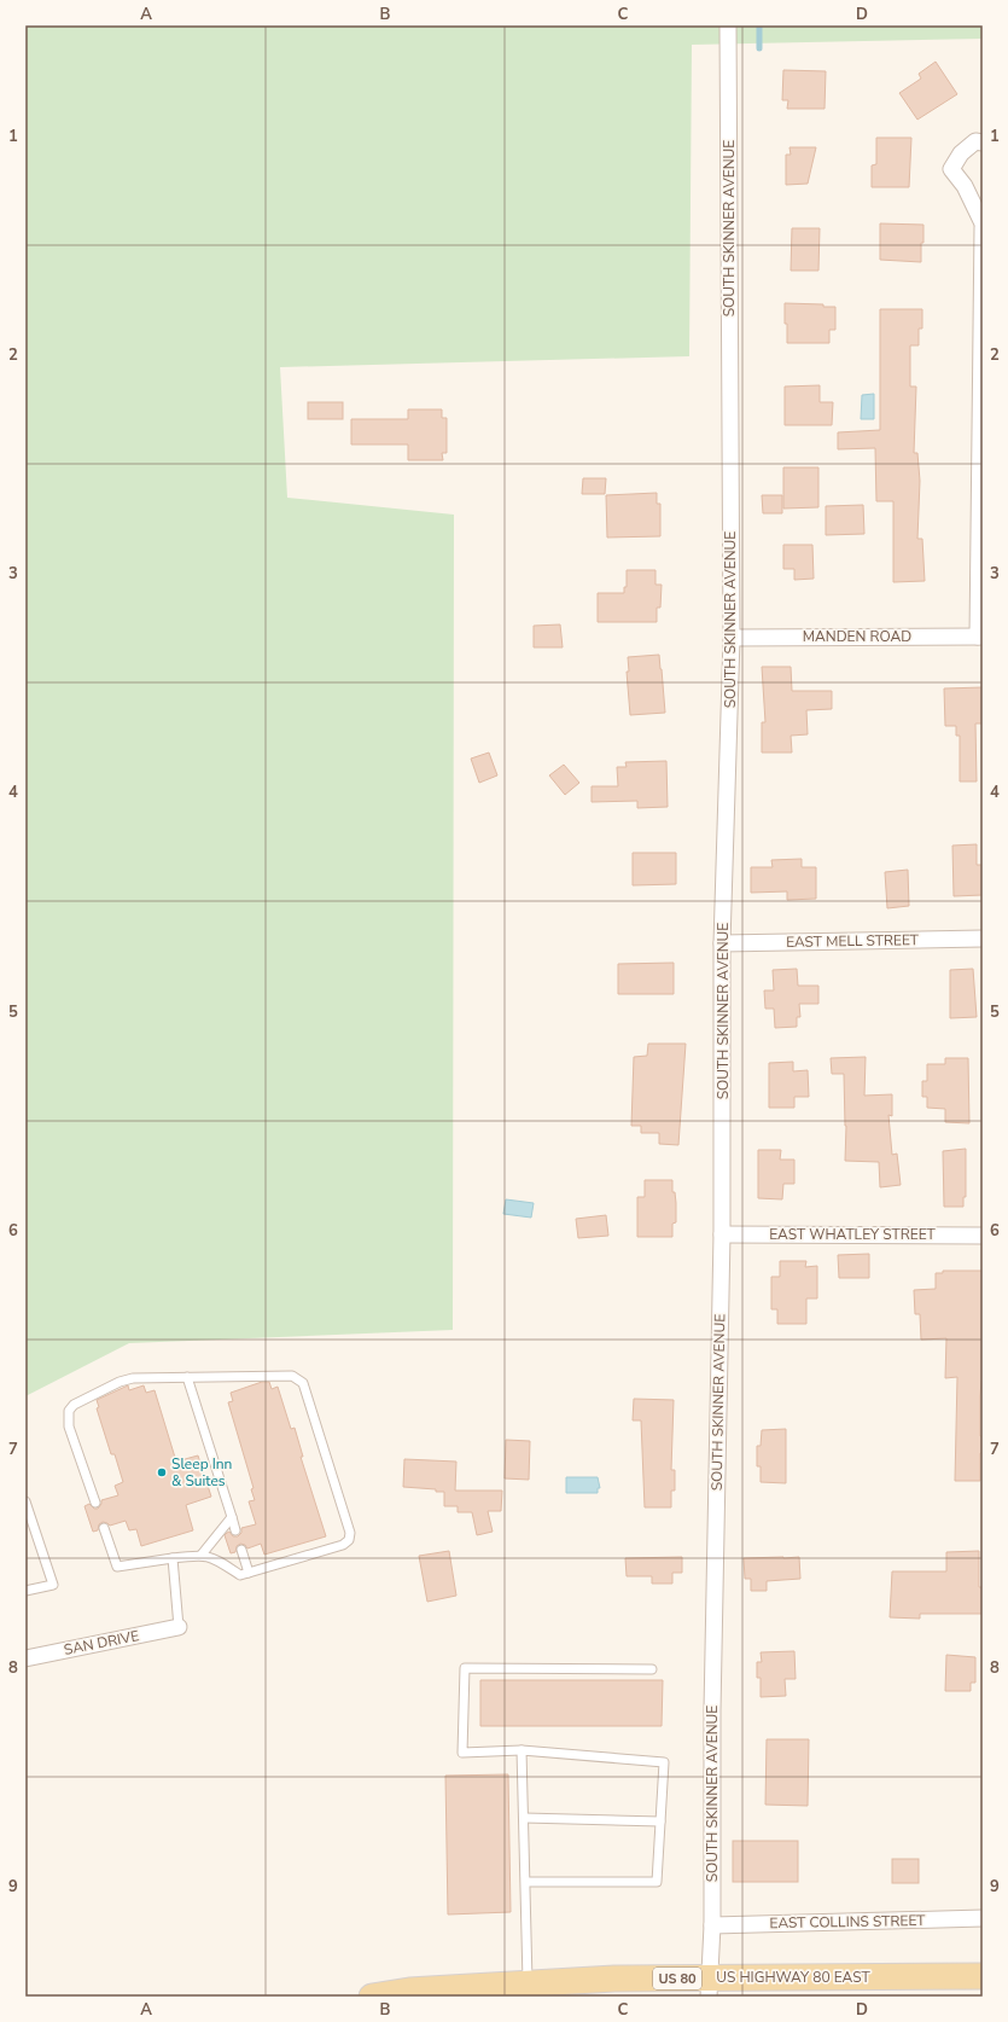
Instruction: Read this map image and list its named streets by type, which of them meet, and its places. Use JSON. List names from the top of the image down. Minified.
{"streets":{"main road":["US HIGHWAY 80 EAST","US 80"],"street":["SOUTH SKINNER AVENUE","MANDEN ROAD","EAST MELL STREET","EAST WHATLEY STREET","SAN DRIVE","EAST COLLINS STREET"]},"crossings":[["SOUTH SKINNER AVENUE","MANDEN ROAD"],["SOUTH SKINNER AVENUE","EAST MELL STREET"],["SOUTH SKINNER AVENUE","EAST WHATLEY STREET"],["SOUTH SKINNER AVENUE","EAST COLLINS STREET"],["SOUTH SKINNER AVENUE","US HIGHWAY 80 EAST"]],"places":["Sleep Inn & Suites"],"grid":{"columns":["A","B","C","D"],"rows":["1","2","3","4","5","6","7","8","9"]}}
